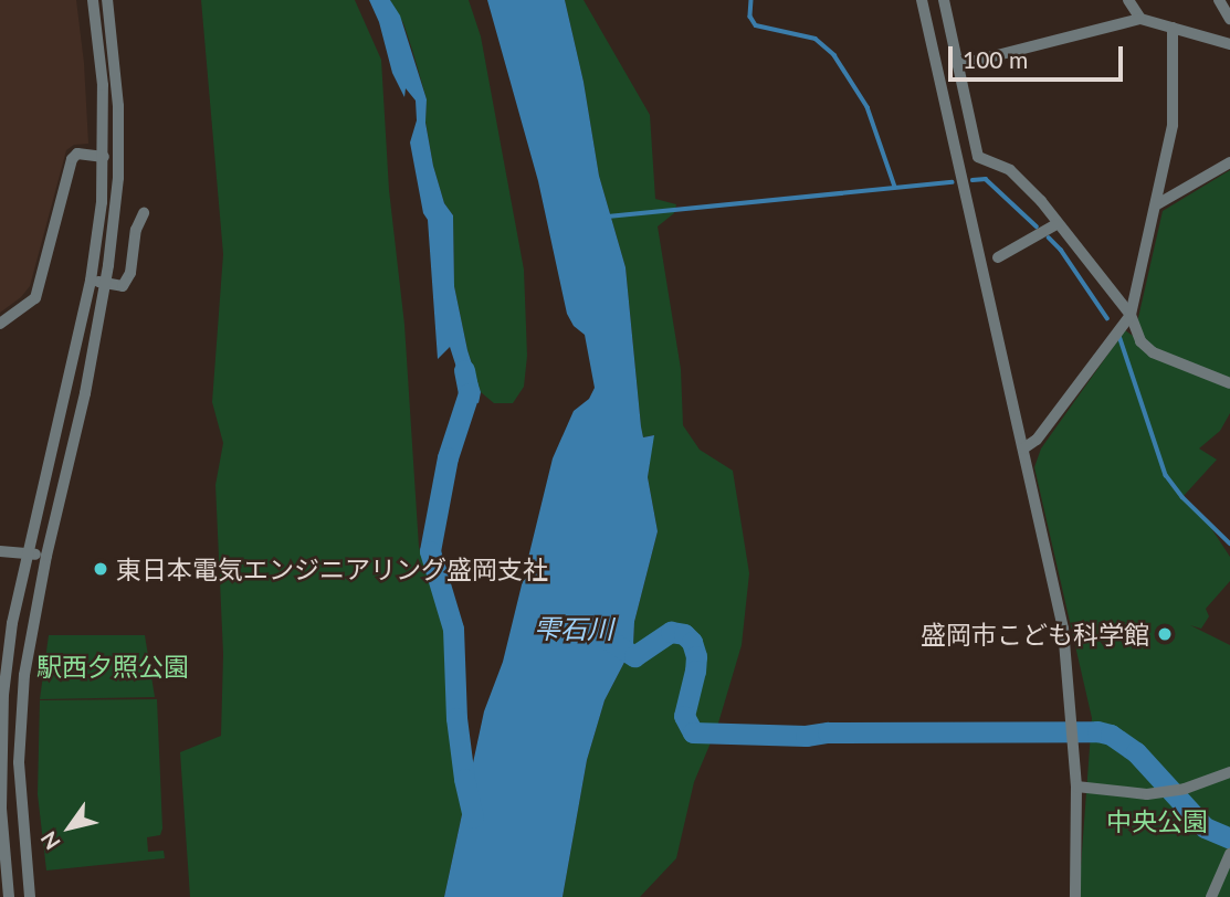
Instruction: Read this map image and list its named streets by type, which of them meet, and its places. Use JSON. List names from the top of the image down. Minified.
{"water":["雫石川"],"parks":["駅西夕照公園","中央公園"],"places":["東日本電気エンジニアリング盛岡支社","盛岡市こども科学館"],"scale_bar":"100 m","north":"bottom left"}
